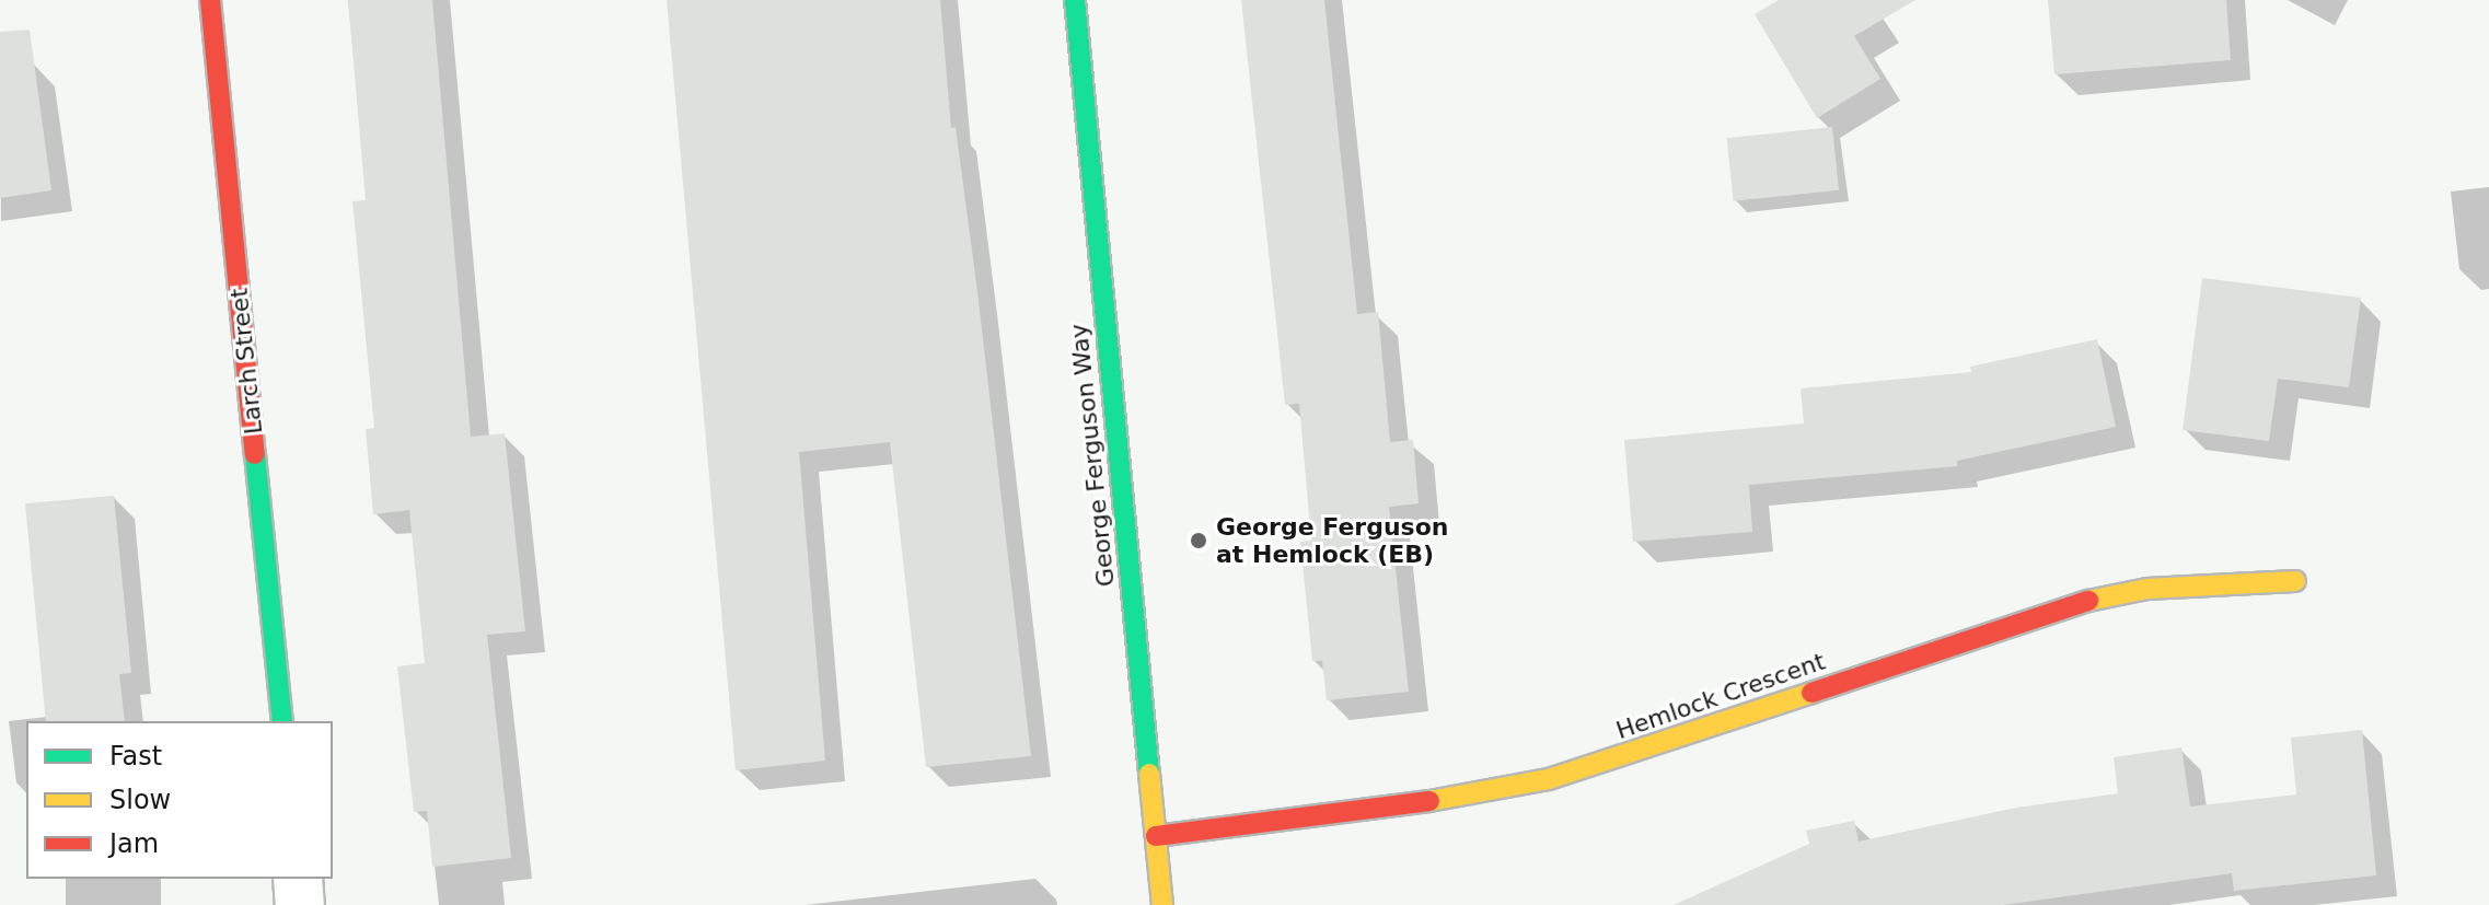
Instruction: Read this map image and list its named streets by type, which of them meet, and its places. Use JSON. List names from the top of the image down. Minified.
{"streets":{"street":["Larch Street","George Ferguson Way","Hemlock Crescent"]},"crossings":[["George Ferguson Way","Hemlock Crescent"]],"places":["George Ferguson at Hemlock (EB)"],"legend":["Fast","Slow","Jam"]}
